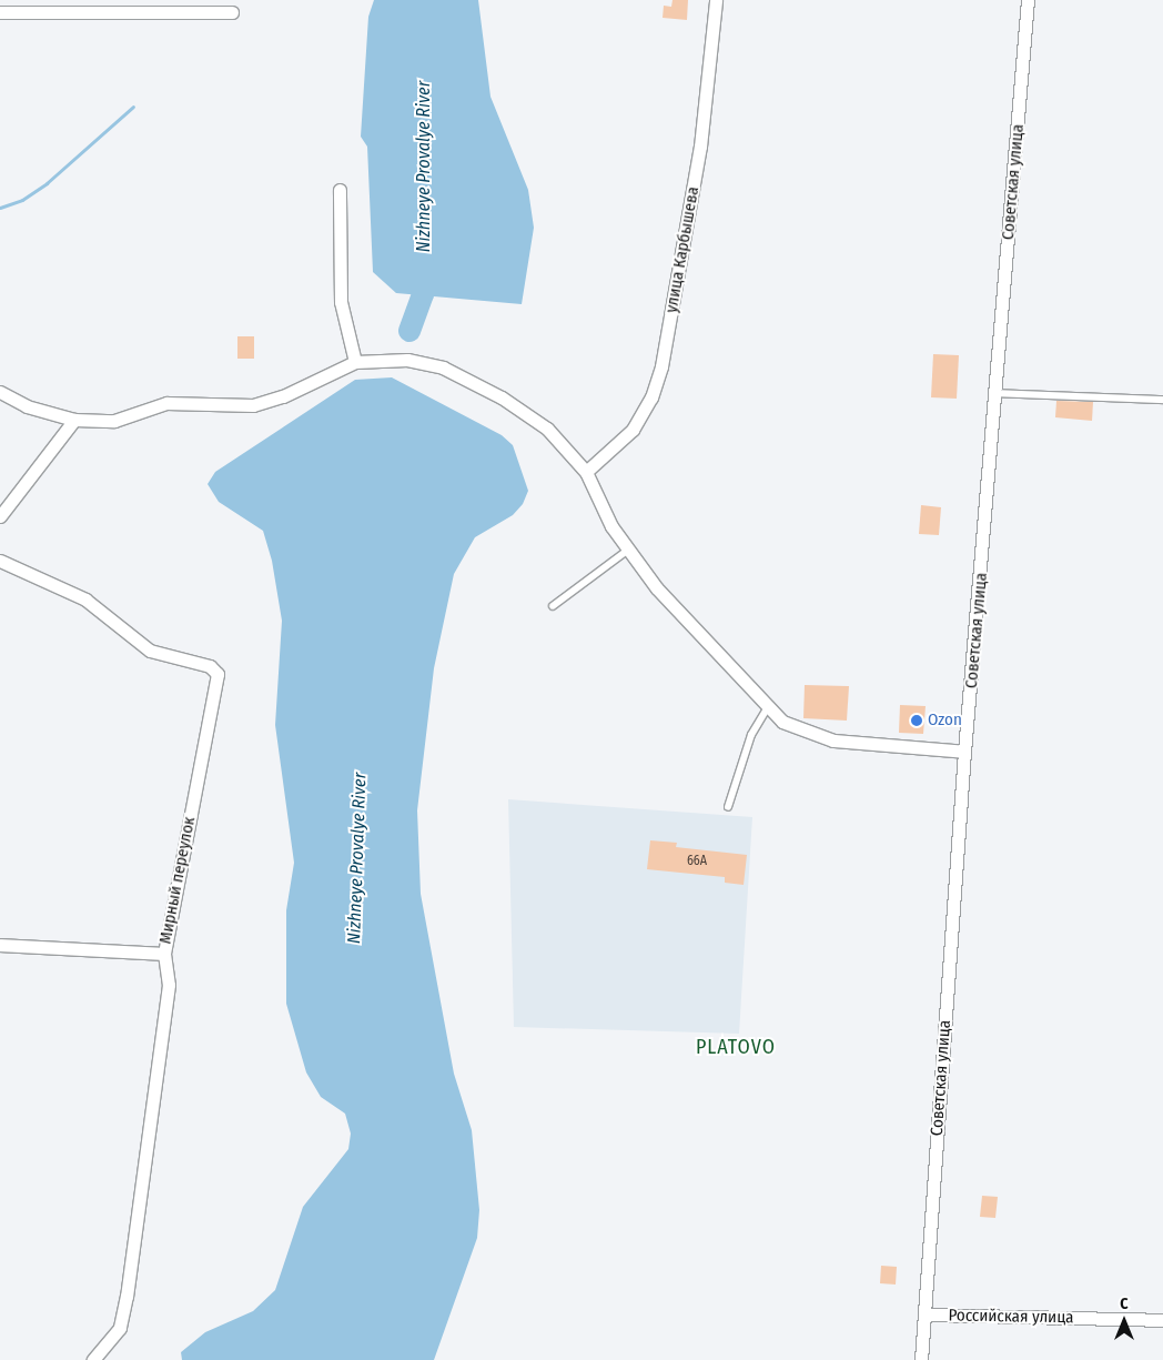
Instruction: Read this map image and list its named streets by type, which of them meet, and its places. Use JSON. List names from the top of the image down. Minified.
{"streets":{"street":["Советская улица","улица Карбышева","Мирный переулок","Российская улица"]},"crossings":[["Советская улица","Российская улица"]],"districts":["PLATOVO"],"water":["Nizhneye Provalye River"],"places":["Ozon"],"house_numbers":["66А"],"north":"top"}
